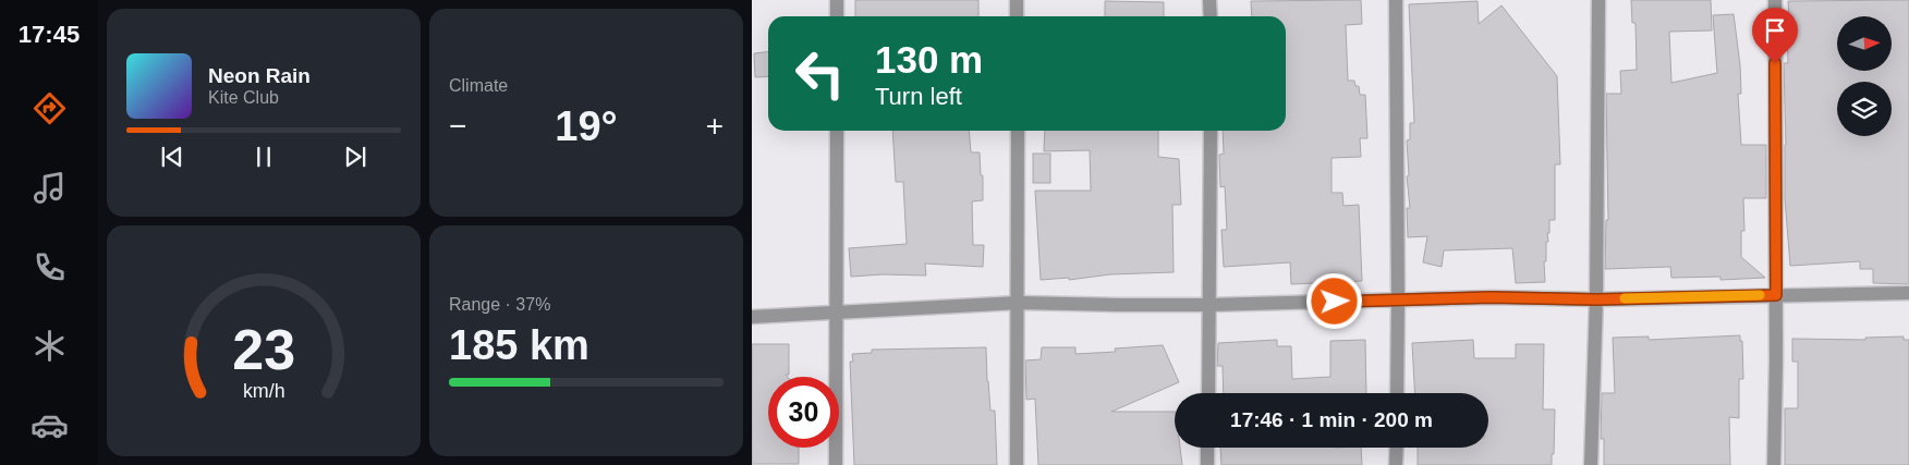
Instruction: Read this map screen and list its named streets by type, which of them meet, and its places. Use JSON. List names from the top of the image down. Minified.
{"north":"right","page":{"tabs":"17:45","tile":["Climate",["Range · 37%","185 km"]],"turn":["130 m","Turn left"],"song":["Neon Rain","Kite Club"],"heat":["−","19°","+"],"limit":"30","trip":"17:46 · 1 min · 200 m","gauge":["23","km/h"]}}
